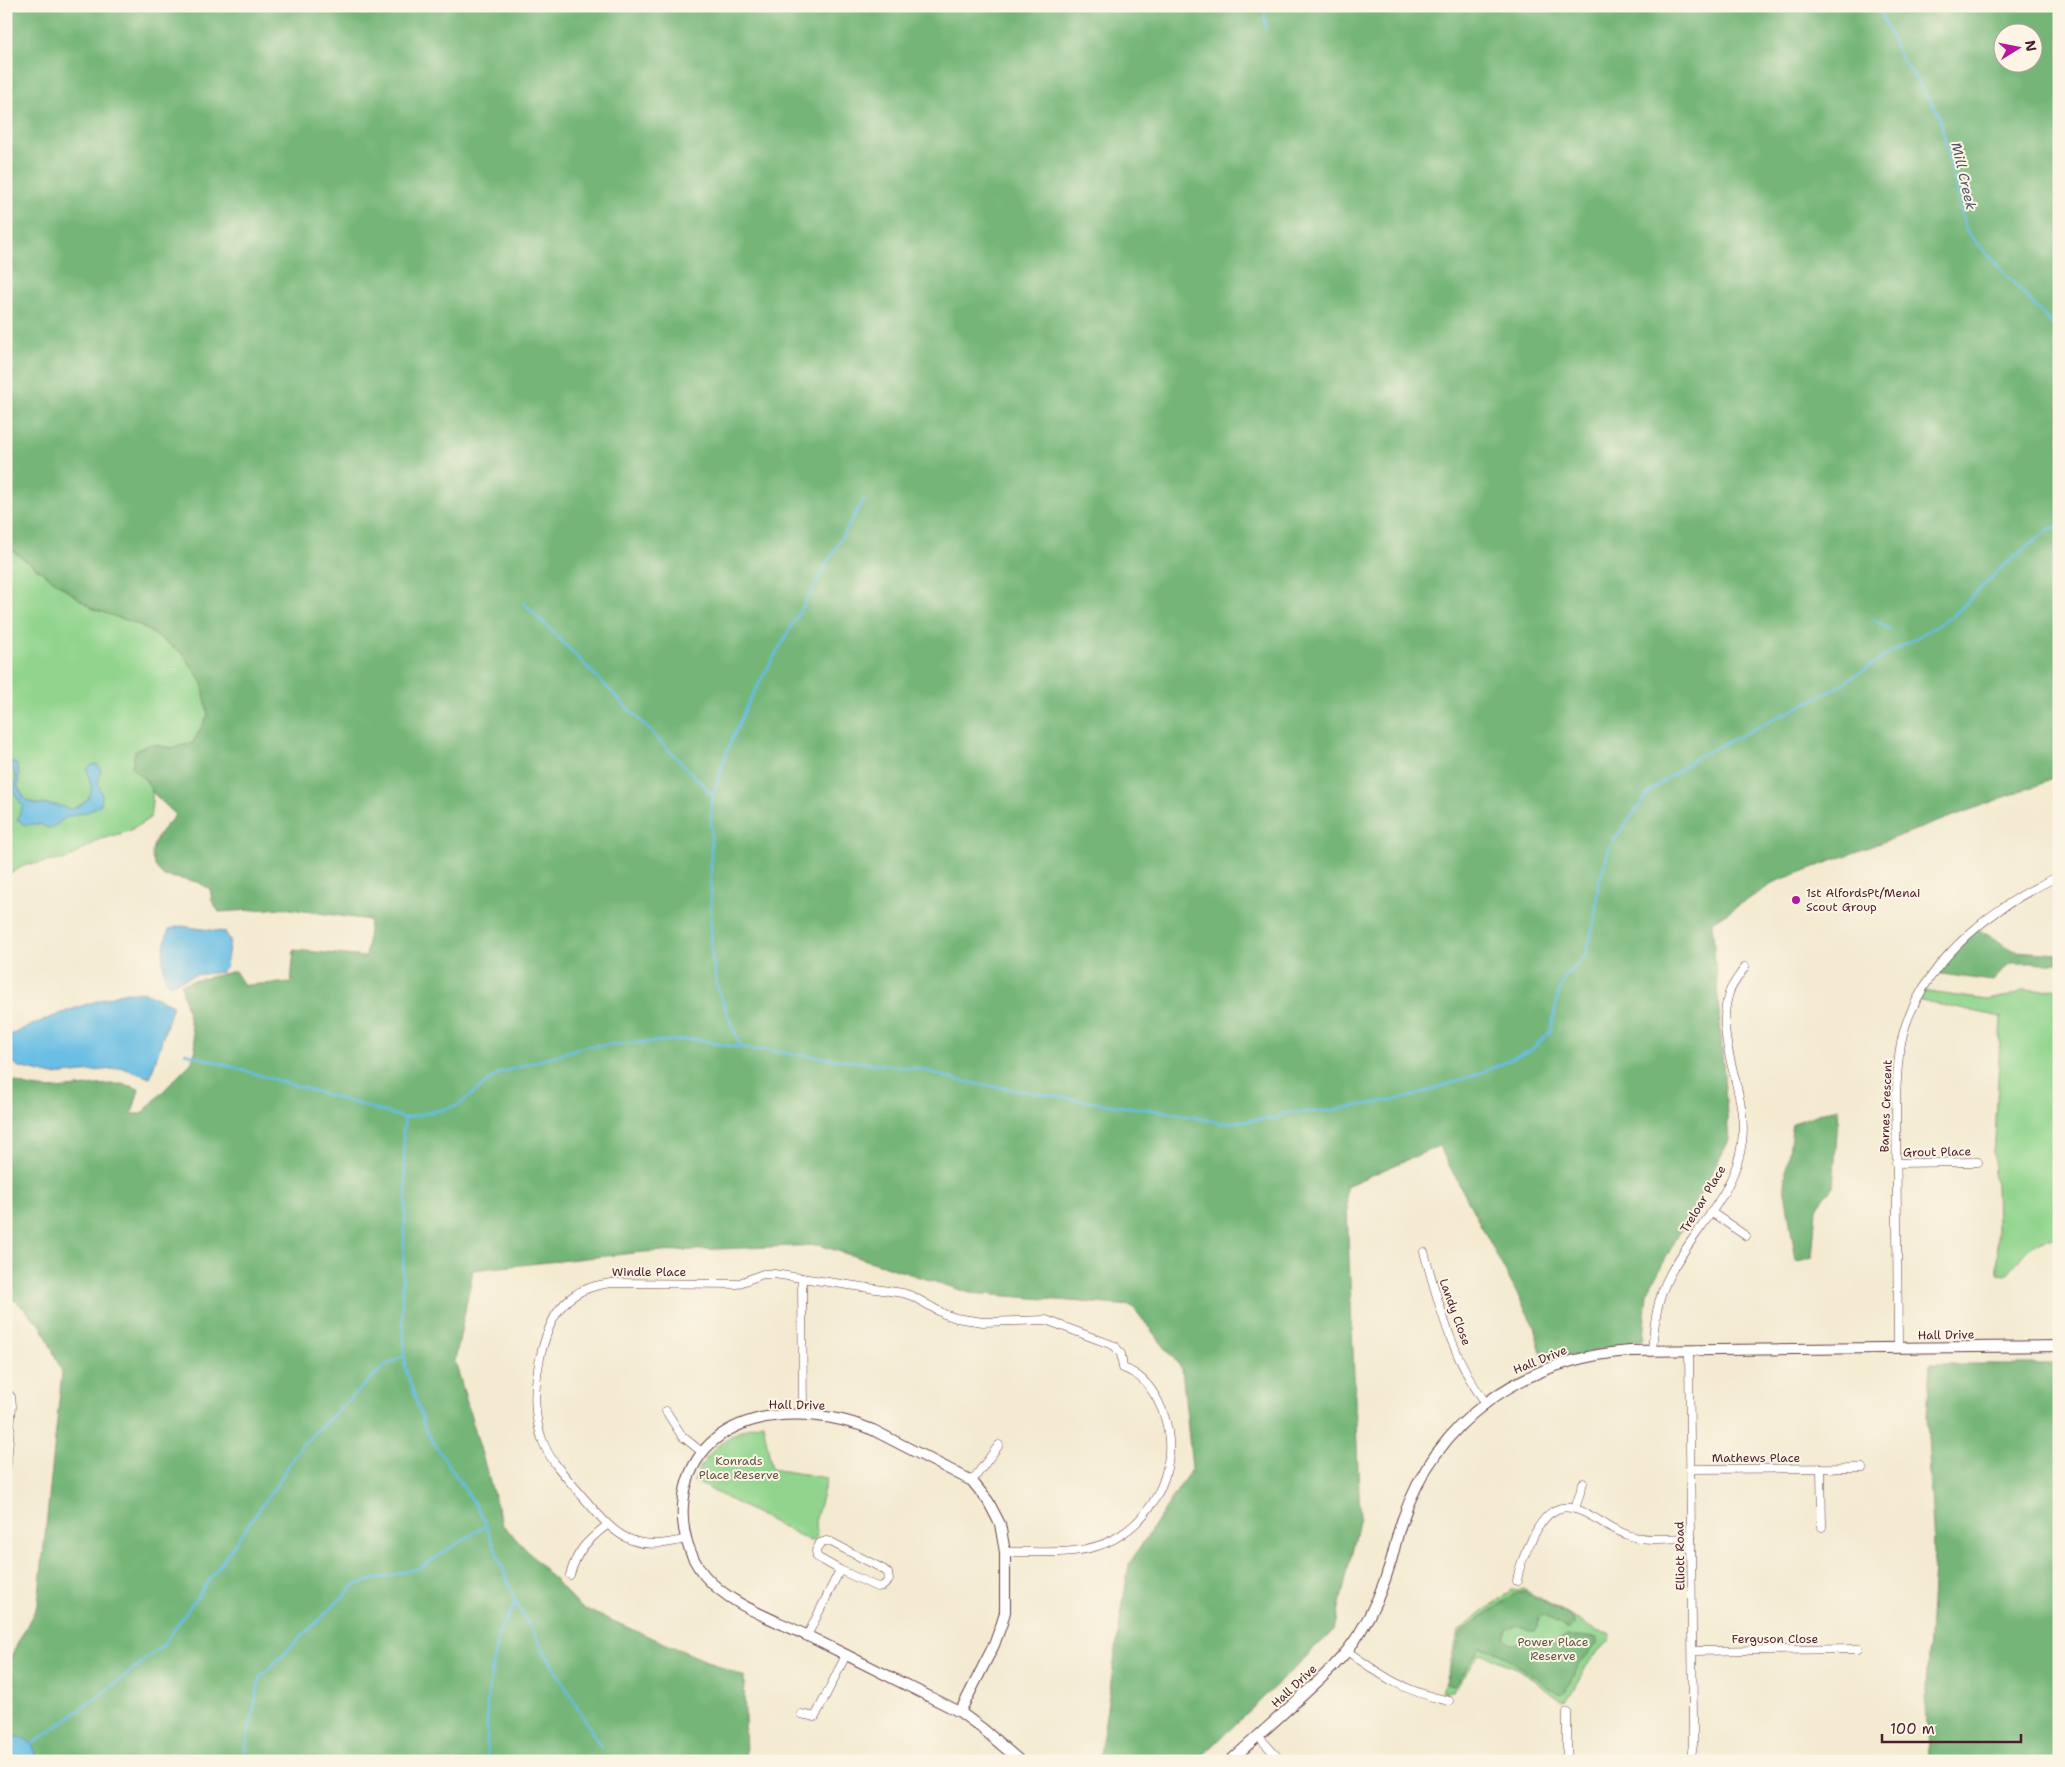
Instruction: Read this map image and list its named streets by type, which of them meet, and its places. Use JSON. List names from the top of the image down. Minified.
{"streets":{"street":["Barnes Crescent","Grout Place","Treloar Place","Windle Place","Landy Close","Hall Drive","Mathews Place","Elliott Road","Ferguson Close"]},"crossings":[["Barnes Crescent","Grout Place"],["Barnes Crescent","Hall Drive"],["Treloar Place","Hall Drive"],["Windle Place","Hall Drive"],["Landy Close","Hall Drive"],["Hall Drive","Elliott Road"],["Mathews Place","Elliott Road"],["Elliott Road","Ferguson Close"]],"water":["Mill Creek"],"parks":["Konrads Place Reserve","Power Place Reserve"],"places":["1st AlfordsPt/Menai Scout Group"],"scale_bar":"100 m","north":"right"}
